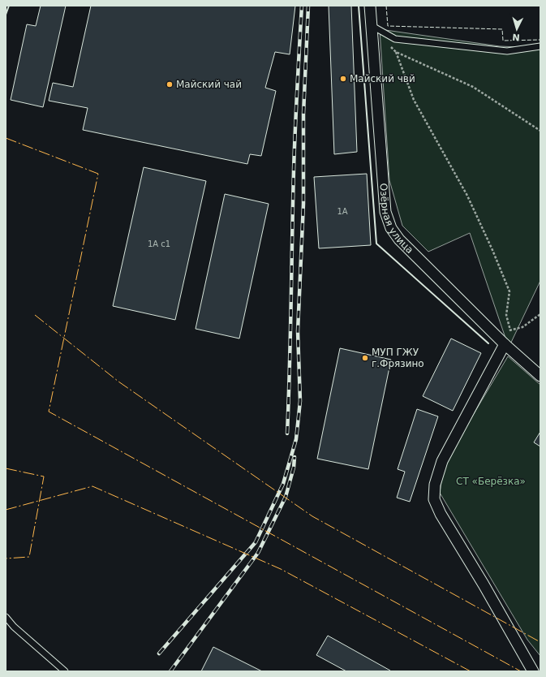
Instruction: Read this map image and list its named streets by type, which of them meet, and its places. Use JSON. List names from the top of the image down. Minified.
{"streets":{"street":["Озёрная улица"]},"parks":["СТ «Берёзка»"],"places":["Майский чвй","Майский чай","МУП ГЖУ г.Фрязино"],"house_numbers":["1А","1А с1"],"north":"bottom"}
